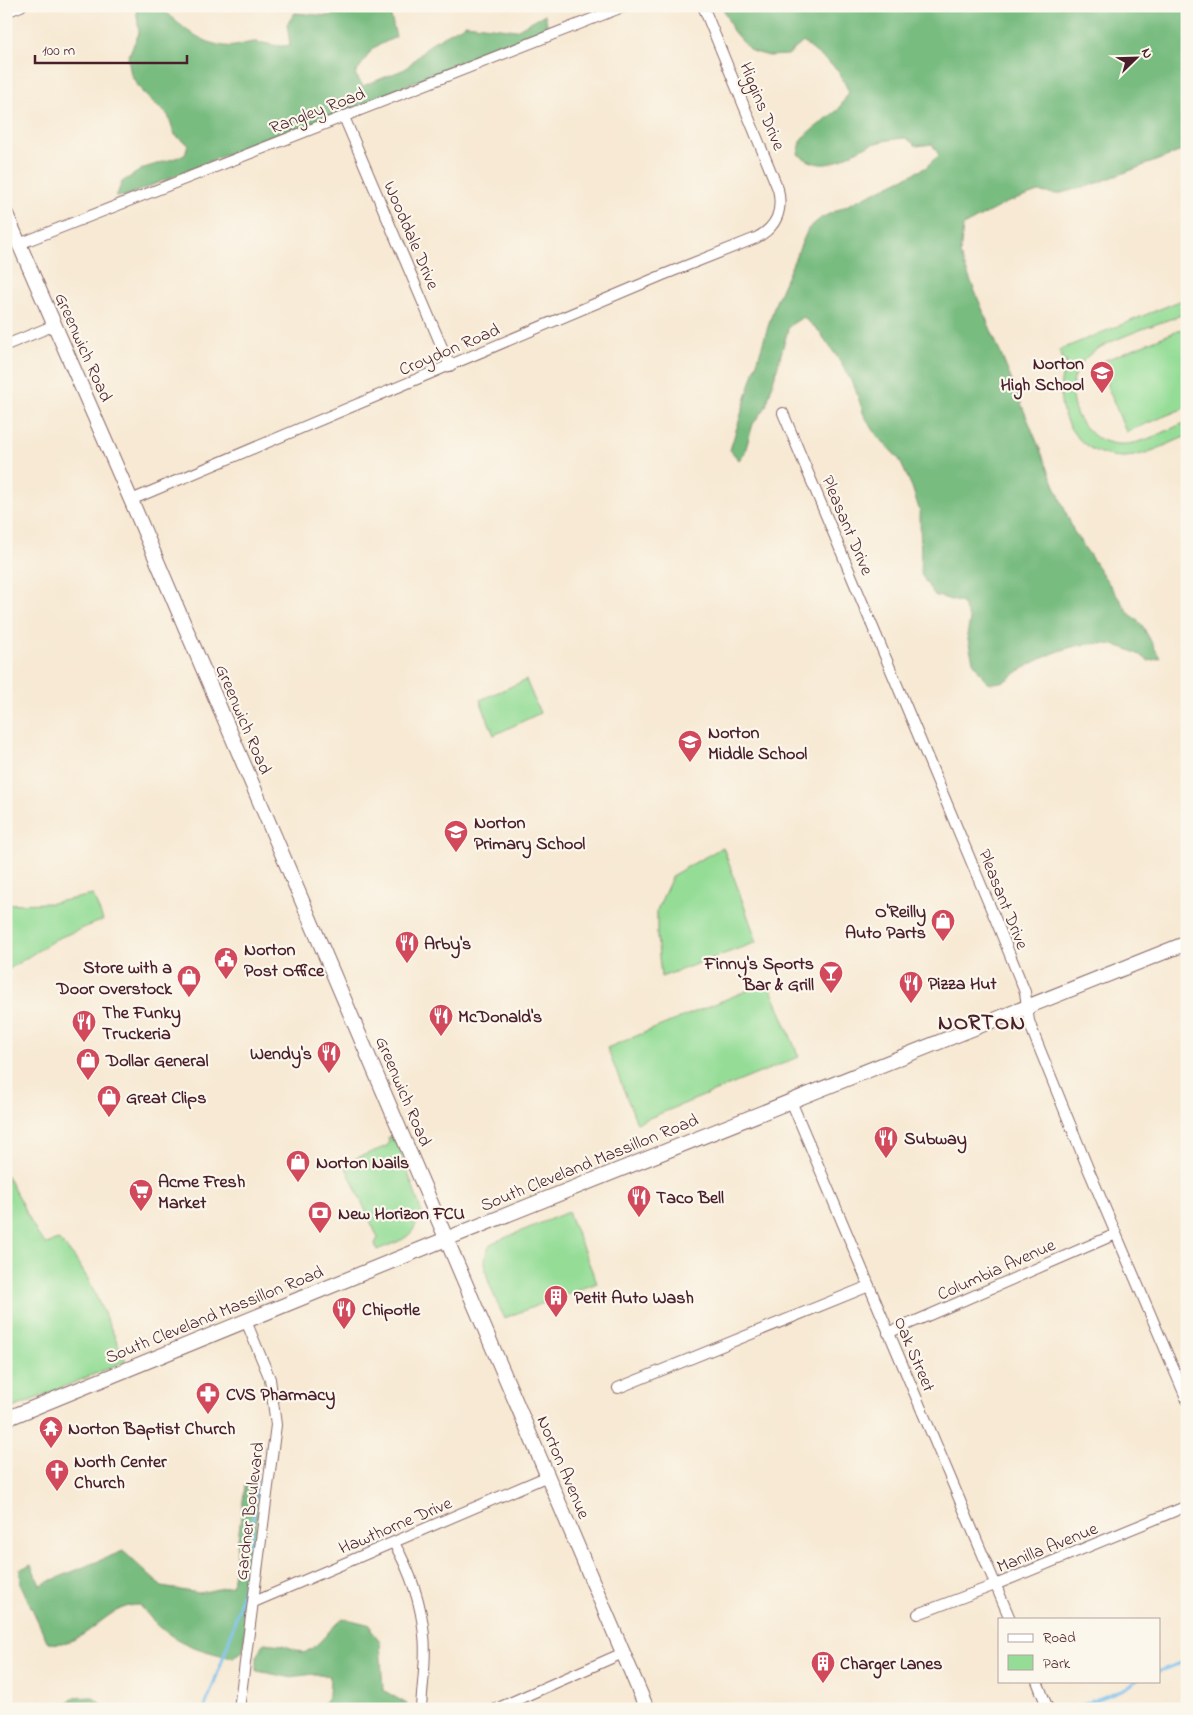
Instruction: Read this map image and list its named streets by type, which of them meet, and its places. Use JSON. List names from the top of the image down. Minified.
{"streets":{"main road":["Greenwich Road","South Cleveland Massillon Road","Norton Avenue"],"street":["Higgins Drive","Rangley Road","Wooddale Drive","Croydon Road","Pleasant Drive","Columbia Avenue","Oak Street","Gardner Boulevard","Hawthorne Drive","Manilla Avenue"]},"crossings":[["Higgins Drive","Croydon Road"],["Rangley Road","Wooddale Drive"],["Rangley Road","Greenwich Road"],["Wooddale Drive","Croydon Road"],["Greenwich Road","Croydon Road"],["Greenwich Road","South Cleveland Massillon Road"],["Greenwich Road","Norton Avenue"],["Pleasant Drive","South Cleveland Massillon Road"],["Pleasant Drive","Columbia Avenue"],["South Cleveland Massillon Road","Oak Street"],["South Cleveland Massillon Road","Norton Avenue"],["South Cleveland Massillon Road","Gardner Boulevard"],["Columbia Avenue","Oak Street"],["Oak Street","Manilla Avenue"],["Norton Avenue","Hawthorne Drive"],["Gardner Boulevard","Hawthorne Drive"]],"districts":["NORTON"],"places":{"school or university":["Norton High School","Norton Middle School","Norton Primary School"],"shop":["O'Reilly Auto Parts","Store with a Door Overstock","Dollar General","Great Clips","Norton Nails"],"restaurant":["Arby's","Pizza Hut","McDonald's","The Funky Truckeria","Wendy's","Subway","Taco Bell","Chipotle"],"public building":["Norton Post Office"],"bar":["Finny's Sports Bar & Grill"],"supermarket":["Acme Fresh Market"],"bank":["New Horizon FCU"],"building":["Petit Auto Wash","Charger Lanes"],"pharmacy":["CVS Pharmacy"],"temple":["Norton Baptist Church"],"church":["North Center Church"]},"legend":["Road","Park"],"scale_bar":"100 m","north":"top right"}
